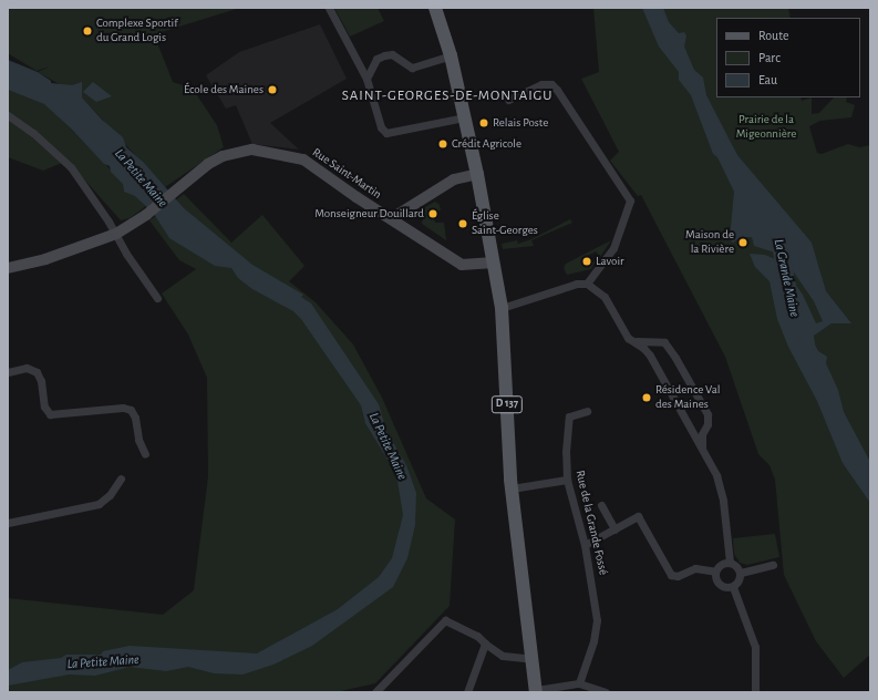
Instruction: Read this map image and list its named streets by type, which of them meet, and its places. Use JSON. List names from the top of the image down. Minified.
{"streets":{"main road":["Rue Saint-Martin","D 137"],"street":["Rue de la Grande Fossé"]},"crossings":[["Rue Saint-Martin","D 137"]],"districts":["SAINT-GEORGES-DE-MONTAIGU"],"water":["La Petite Maine","La Grande Maine"],"parks":["Prairie de la Migeonnière"],"places":["Complexe Sportif du Grand Logis","École des Maines","Relais Poste","Crédit Agricole","Monseigneur Douillard","Église Saint-Georges","Maison de la Rivière","Lavoir","Résidence Val des Maines"],"legend":["Route","Parc","Eau"]}
